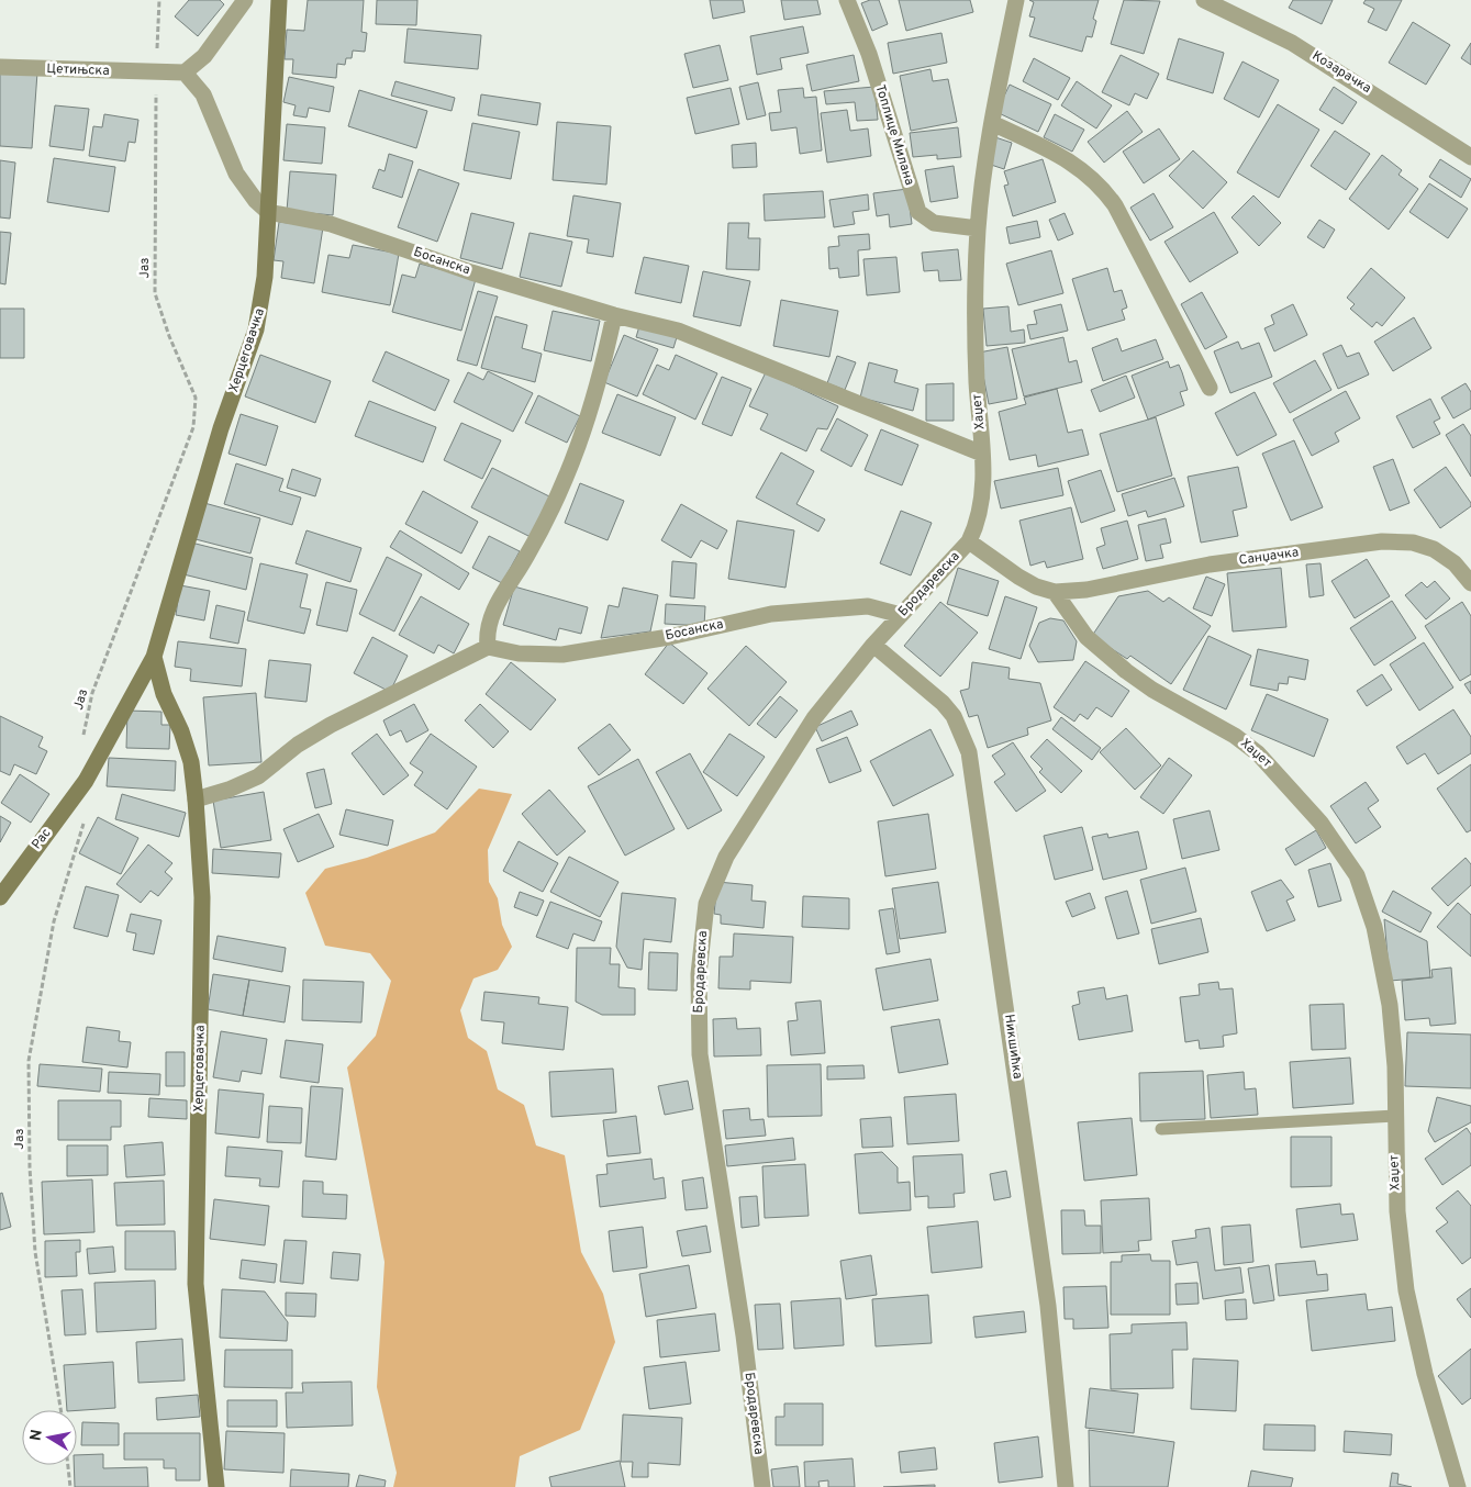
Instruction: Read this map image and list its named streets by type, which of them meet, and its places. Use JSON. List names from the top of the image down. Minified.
{"streets":{"street":["Цетињска","Козарачка","Топлице Милана","Босанска","Херцеговачка","Хаџет","Санџачка","Бродаревска","Рас","Никшићка"],"path":["Јаз"]},"crossings":[["Цетињска","Јаз"],["Топлице Милана","Хаџет"],["Босанска","Херцеговачка"],["Босанска","Хаџет"],["Босанска","Бродаревска"],["Јаз","Херцеговачка"],["Јаз","Рас"],["Херцеговачка","Рас"],["Хаџет","Санџачка"],["Хаџет","Бродаревска"],["Бродаревска","Никшићка"]],"north":"left"}
